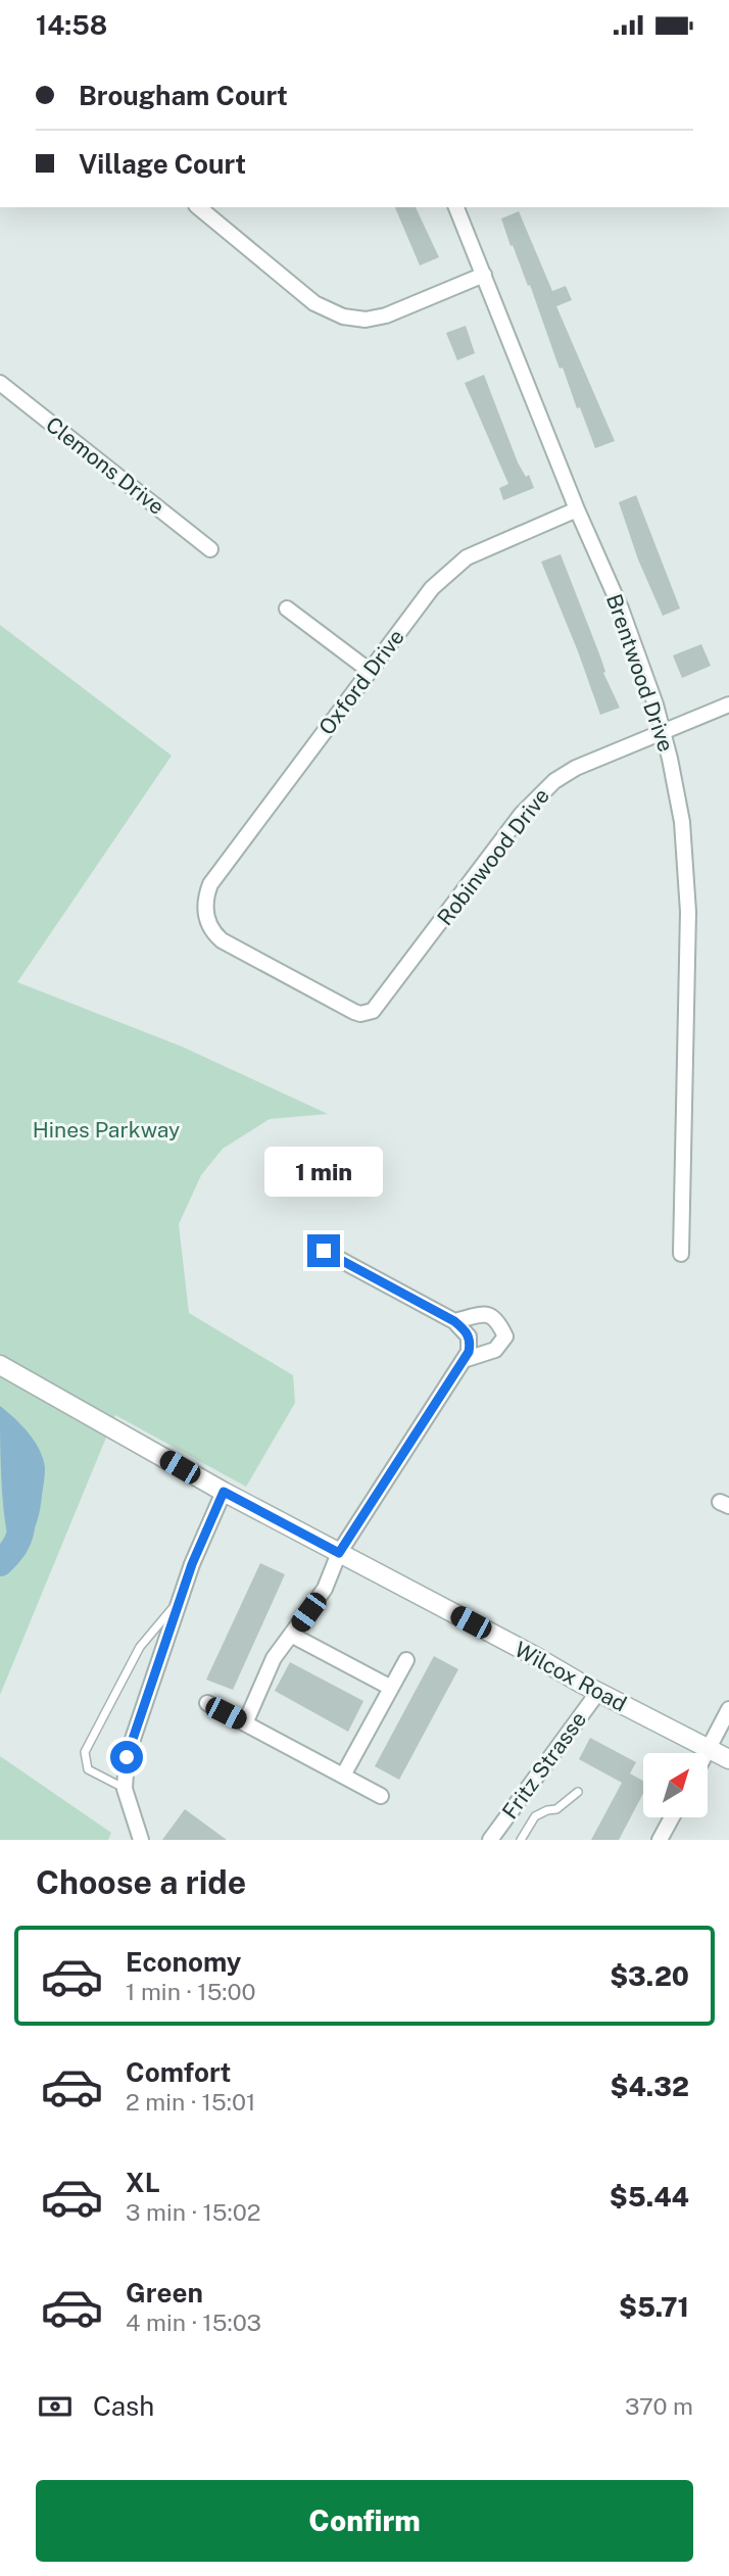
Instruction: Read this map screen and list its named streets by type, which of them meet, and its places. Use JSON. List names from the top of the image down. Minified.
{"streets":{"street":["Clemons Drive","Brentwood Drive","Oxford Drive","Robinwood Drive","Wilcox Road","Fritz Strasse"]},"crossings":[["Brentwood Drive","Oxford Drive"],["Brentwood Drive","Robinwood Drive"],["Oxford Drive","Robinwood Drive"],["Wilcox Road","Fritz Strasse"]],"parks":["Hines Parkway"],"north":"top right","page":{"status":"14:58","banner":["Brougham Court","Village Court"],"bubble":"1 min","heading":"Choose a ride","list":[{"name":"Economy","note":"1 min · 15:00","value":"$3.20"},{"name":"Comfort","note":"2 min · 15:01","value":"$4.32"},{"name":"XL","note":"3 min · 15:02","value":"$5.44"},{"name":"Green","note":"4 min · 15:03","value":"$5.71"}],"pay":["Cash","370 m"],"buttons":"Confirm"}}
